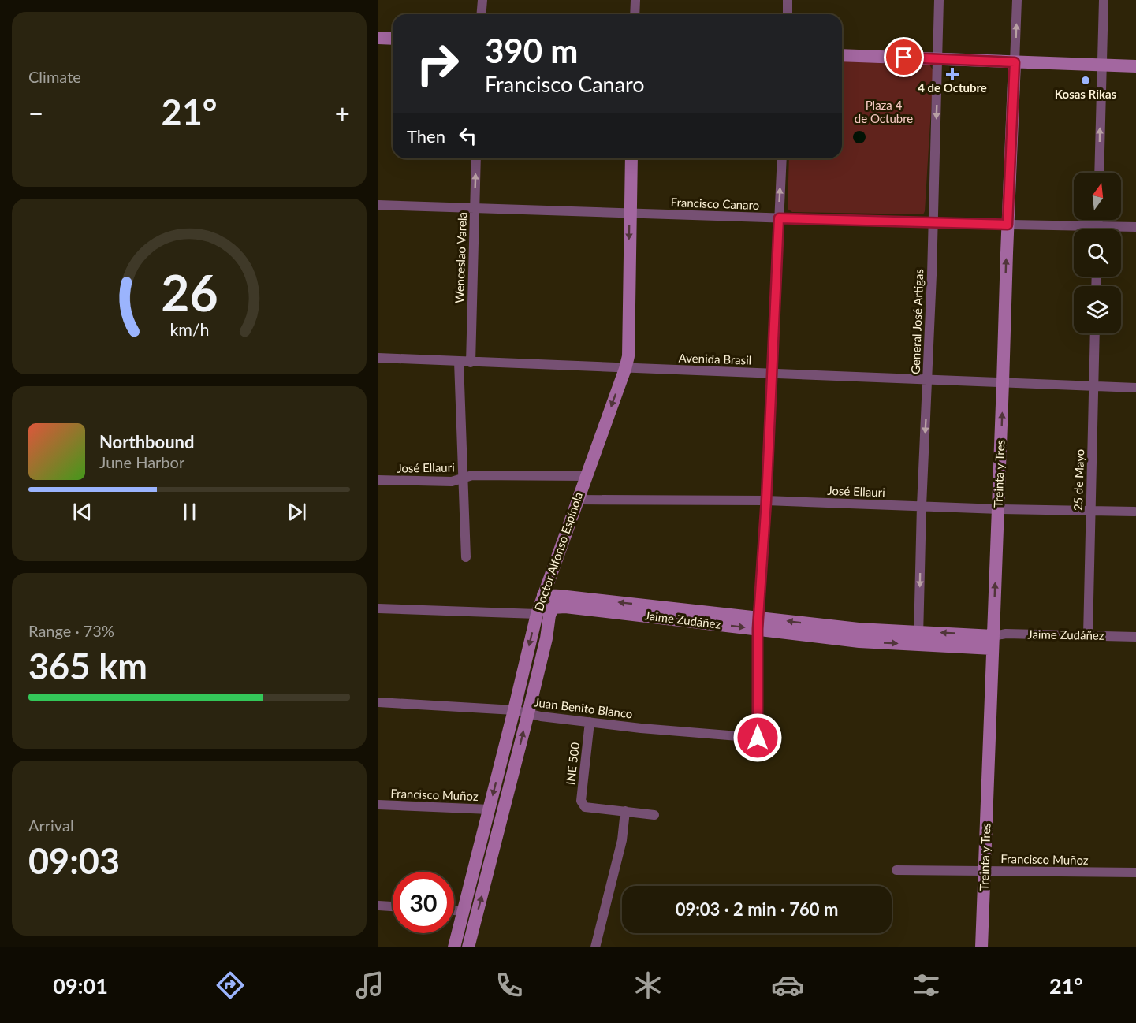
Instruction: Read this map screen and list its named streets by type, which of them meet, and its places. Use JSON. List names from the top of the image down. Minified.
{"streets":{"street":["Francisco Canaro","Wenceslao Varela","General José Artigas","Avenida Brasil","José Ellauri","Treinta y Tres","25 de Mayo","Doctor Alfonso Espínola","Jaime Zudáñez","Juan Benito Blanco","INE 500","Francisco Muñoz"]},"crossings":[["Francisco Canaro","Wenceslao Varela"],["Francisco Canaro","General José Artigas"],["Francisco Canaro","Treinta y Tres"],["Francisco Canaro","Doctor Alfonso Espínola"],["Wenceslao Varela","Avenida Brasil"],["General José Artigas","Avenida Brasil"],["General José Artigas","José Ellauri"],["General José Artigas","Jaime Zudáñez"],["Avenida Brasil","Treinta y Tres"],["Avenida Brasil","25 de Mayo"],["Avenida Brasil","Doctor Alfonso Espínola"],["José Ellauri","Treinta y Tres"],["José Ellauri","25 de Mayo"],["José Ellauri","Doctor Alfonso Espínola"],["Treinta y Tres","Jaime Zudáñez"],["Treinta y Tres","Francisco Muñoz"],["25 de Mayo","Jaime Zudáñez"],["Doctor Alfonso Espínola","Jaime Zudáñez"],["Doctor Alfonso Espínola","Juan Benito Blanco"],["Doctor Alfonso Espínola","Francisco Muñoz"],["Jaime Zudáñez","Juan Benito Blanco"],["Juan Benito Blanco","INE 500"]],"one_way":["General José Artigas","Treinta y Tres"],"parks":["Plaza 4 de Octubre"],"places":{"health":["4 de Octubre"],"other":["Kosas Rikas"]},"north":"top","page":{"tile":["Climate",["Range · 73%","365 km"],["Arrival","09:03"]],"turn":["390 m","Francisco Canaro"],"heat":["−","21°","+"],"then":"Then","song":["Northbound","June Harbor"],"limit":"30","trip":"09:03 · 2 min · 760 m","tabs":["09:01","21°"],"gauge":["26","km/h"]}}
